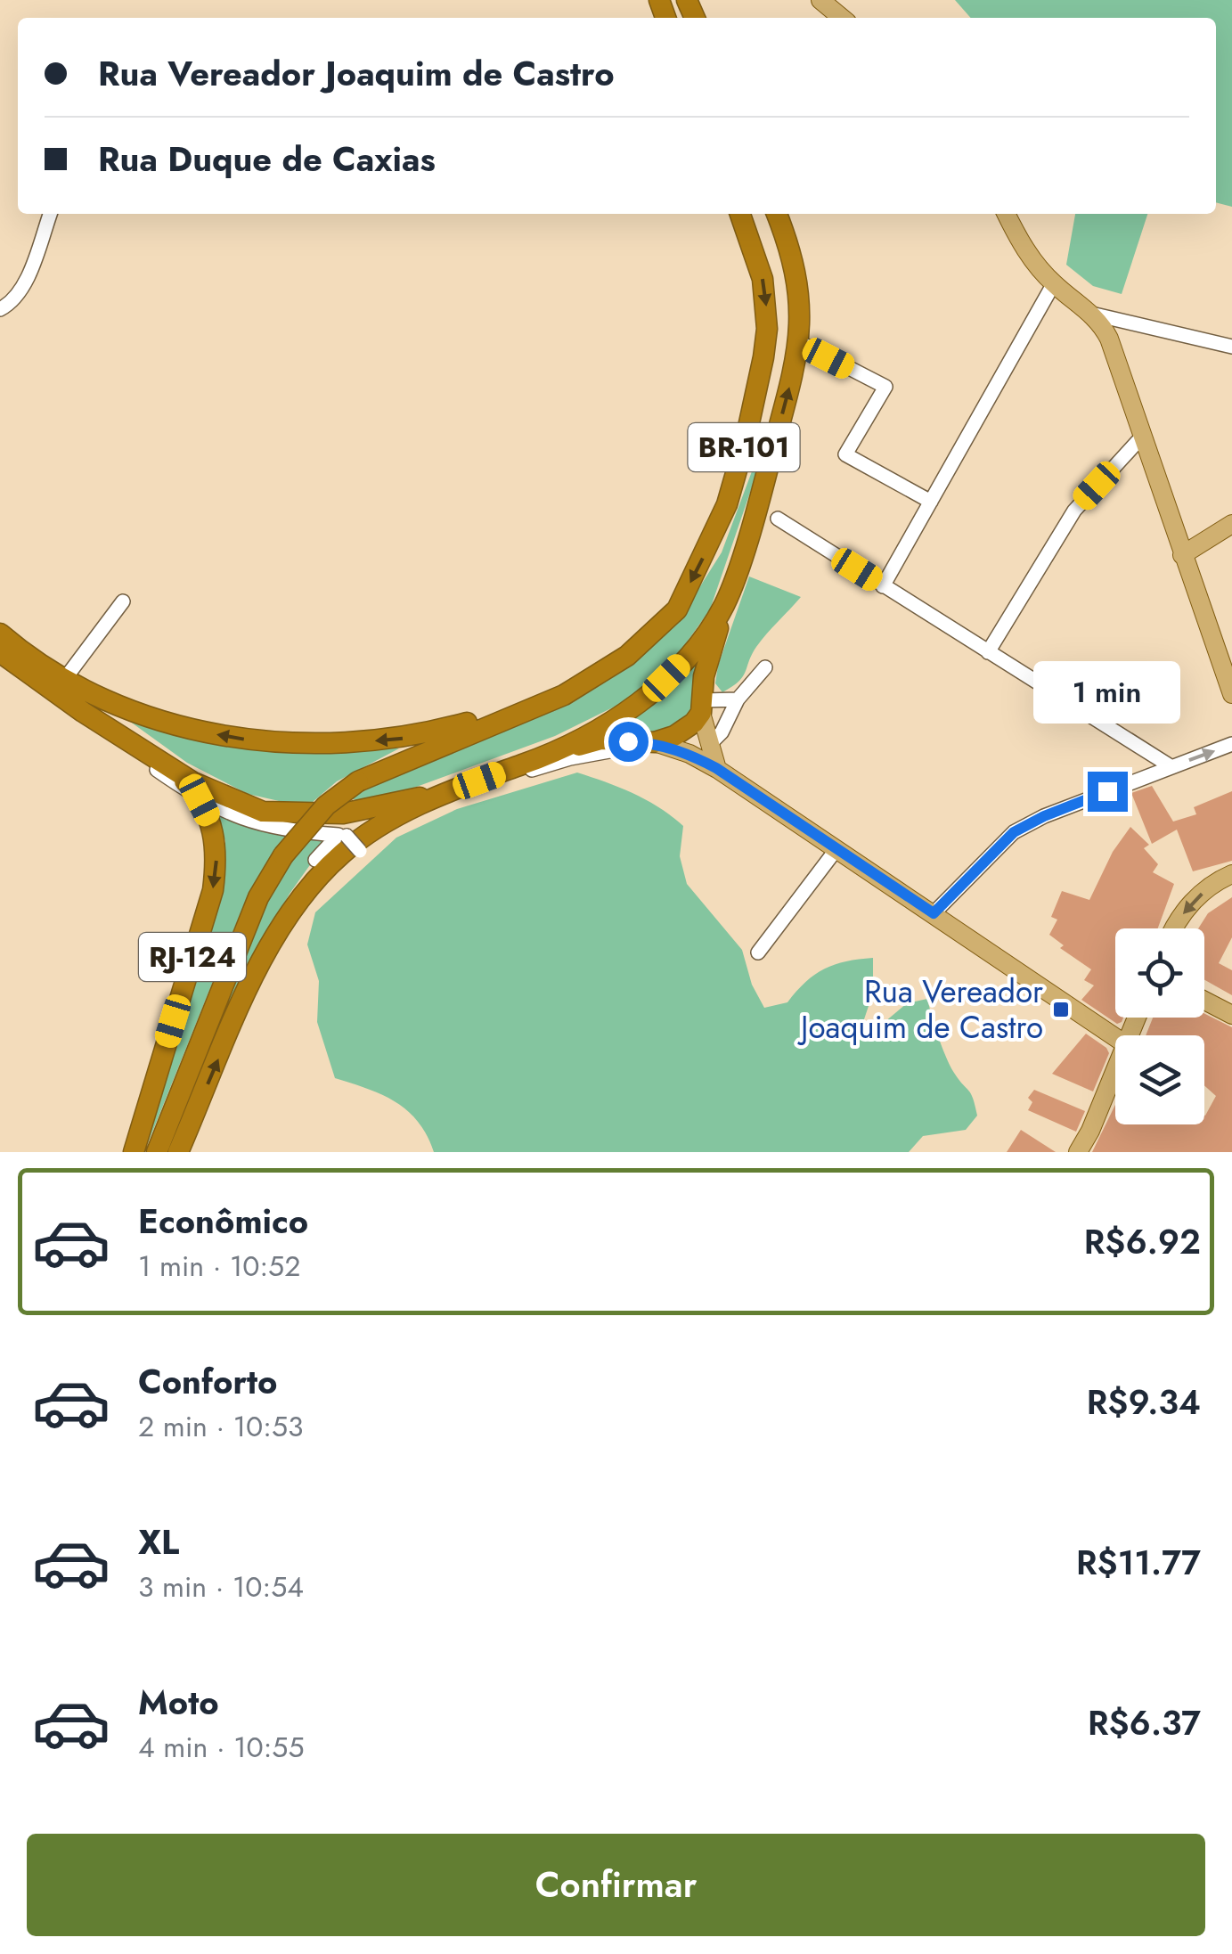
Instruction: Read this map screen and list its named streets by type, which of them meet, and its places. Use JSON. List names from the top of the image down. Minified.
{"streets":{"highway":["BR-101","RJ-124"]},"crossings":[["BR-101","RJ-124"]],"places":{"transit":["Rua Vereador Joaquim de Castro"]},"page":{"banner":["Rua Vereador Joaquim de Castro","Rua Duque de Caxias"],"bubble":"1 min","list":[{"name":"Econômico","note":"1 min · 10:52","value":"R$6.92"},{"name":"Conforto","note":"2 min · 10:53","value":"R$9.34"},{"name":"XL","note":"3 min · 10:54","value":"R$11.77"},{"name":"Moto","note":"4 min · 10:55","value":"R$6.37"}],"buttons":"Confirmar"}}
